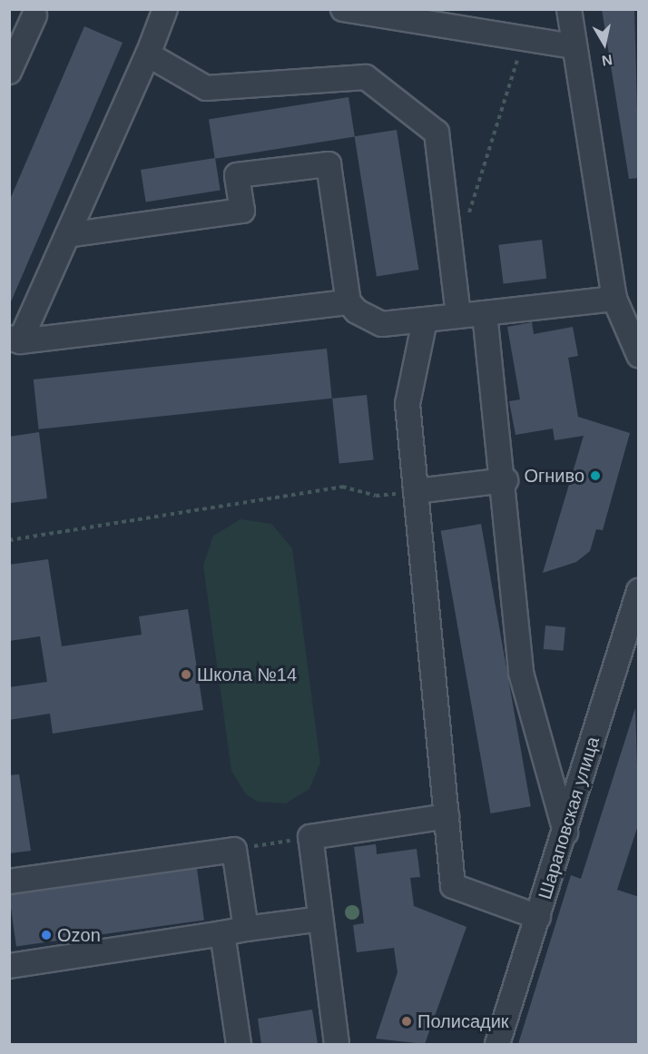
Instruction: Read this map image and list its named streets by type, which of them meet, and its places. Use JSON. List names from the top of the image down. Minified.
{"streets":{"street":["Шараповская улица"]},"places":["Огниво","Школа №14","Ozon","Полисадик"],"north":"bottom"}
